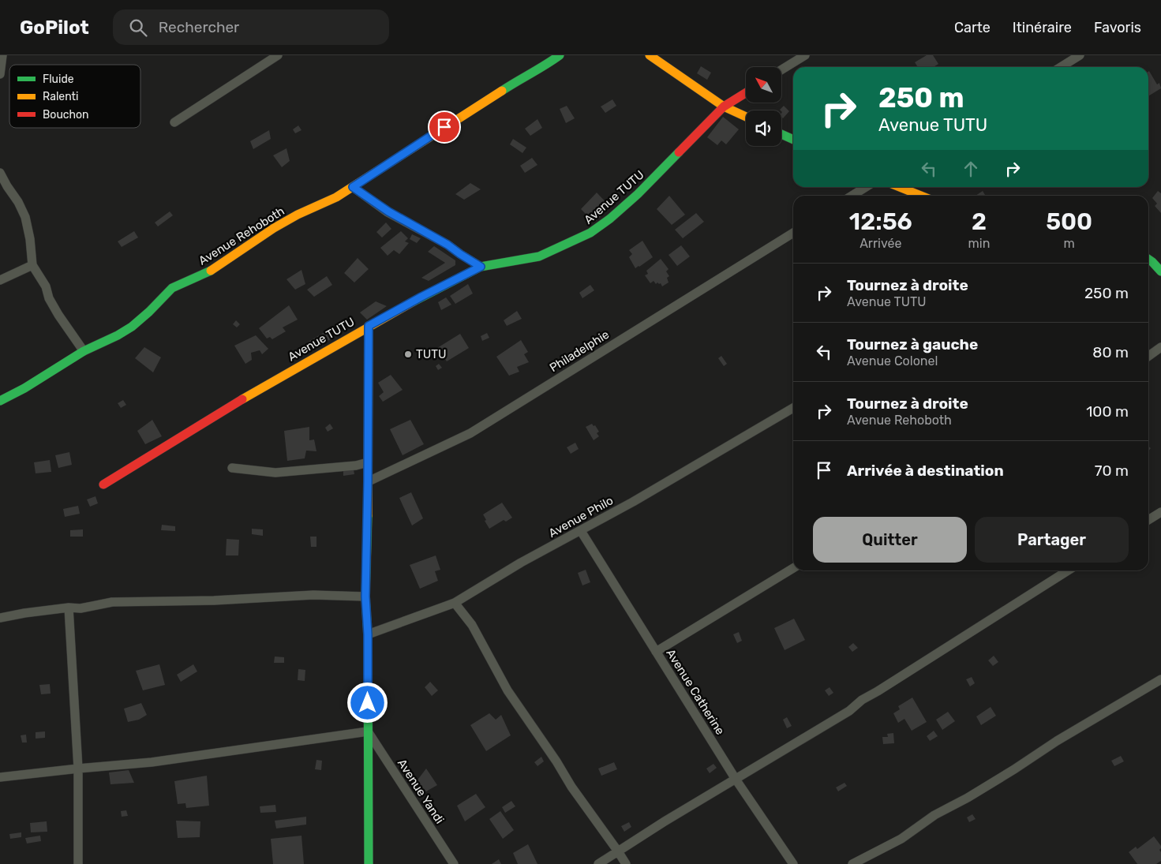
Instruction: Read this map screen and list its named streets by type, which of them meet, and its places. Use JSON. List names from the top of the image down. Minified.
{"streets":{"street":["Avenue TUTU","Avenue Rehoboth","Philadelphie","Avenue Philo","Avenue Catherine","Avenue Yandi"]},"crossings":[["Avenue Philo","Avenue Catherine"]],"places":["TUTU"],"legend":["Fluide","Ralenti","Bouchon"],"north":"top left","page":{"header":"GoPilot","search":"Rechercher","nav":["Carte","Itinéraire","Favoris"],"turn":["250 m","Avenue TUTU"],"eta":["12:56","Arrivée","2","min","500","m"],"list":[{"name":"Tournez à droite","note":"Avenue TUTU","value":"250 m"},{"name":"Tournez à gauche","note":"Avenue Colonel","value":"80 m"},{"name":"Tournez à droite","note":"Avenue Rehoboth","value":"100 m"},{"name":"Arrivée à destination","value":"70 m"}],"buttons":["Quitter","Partager"]}}
